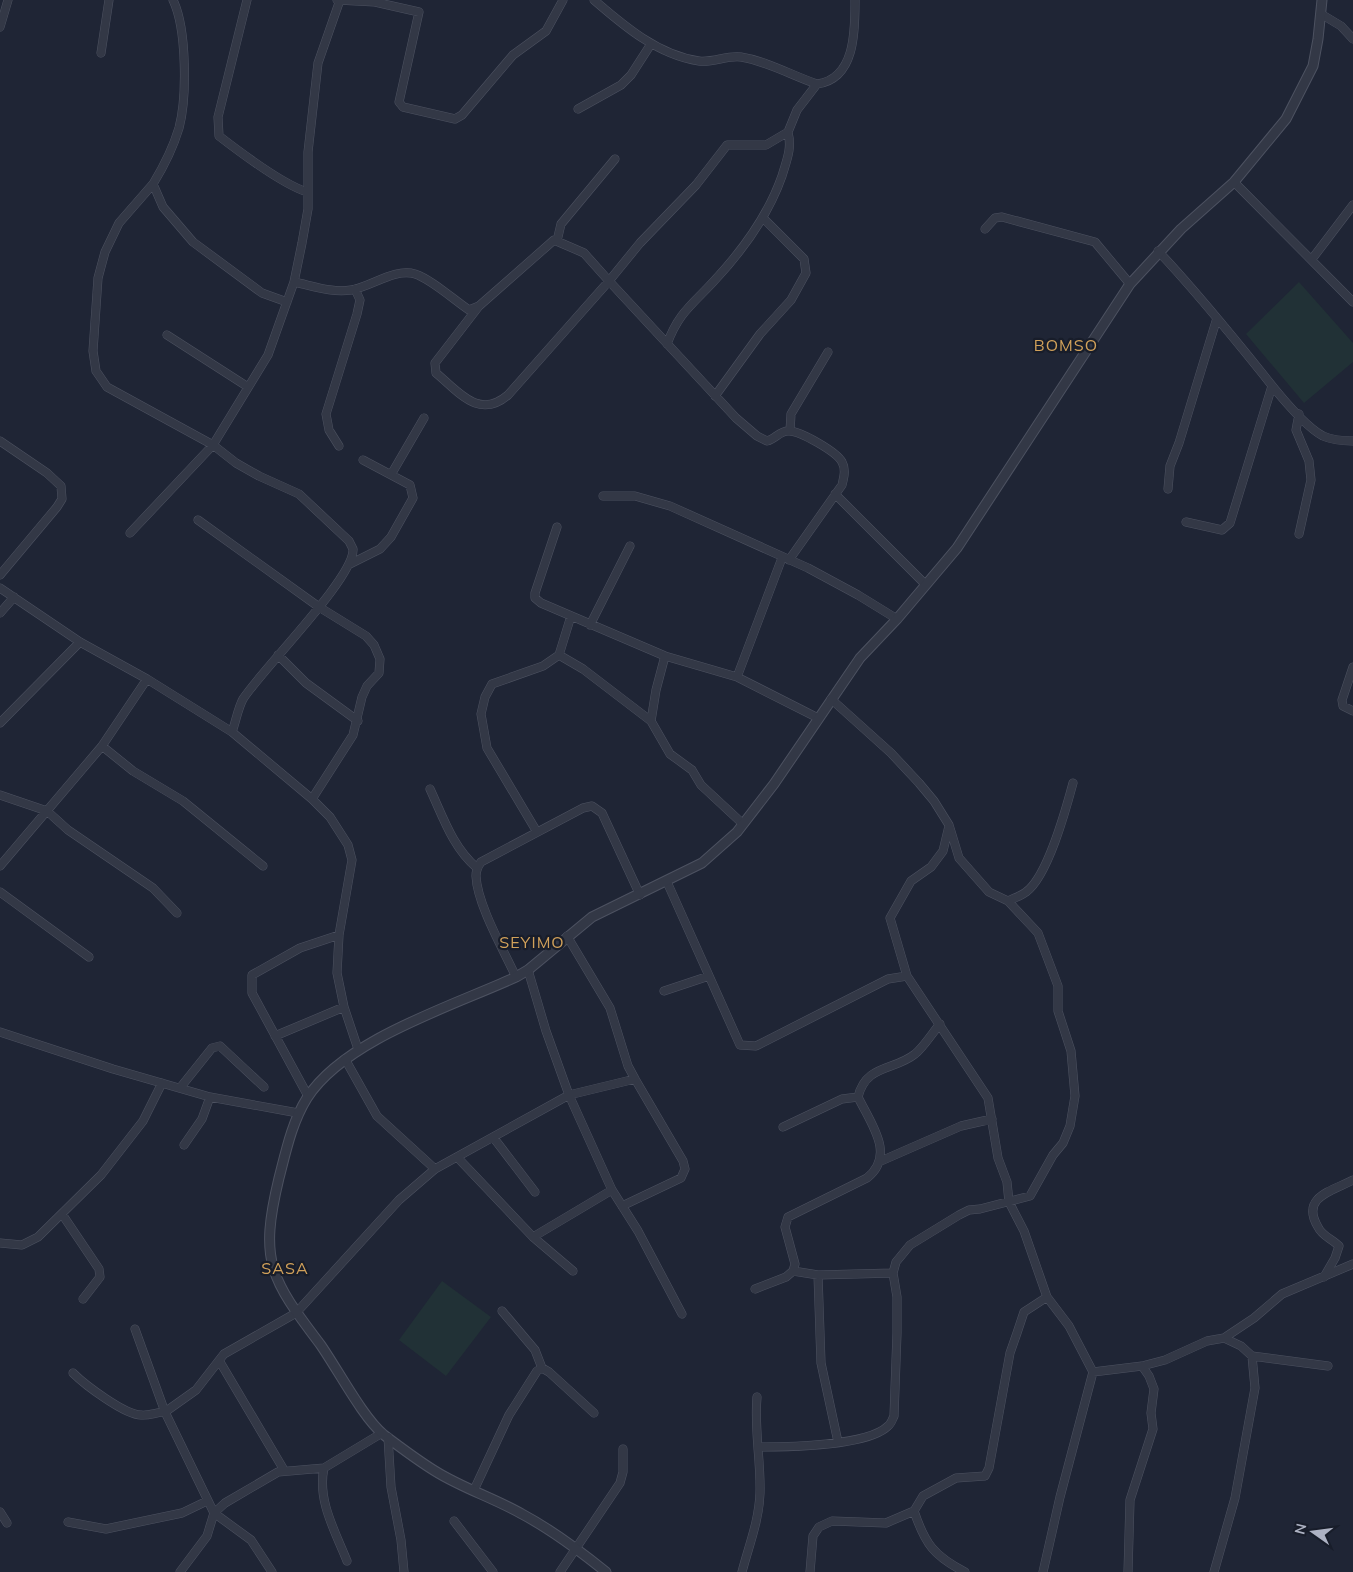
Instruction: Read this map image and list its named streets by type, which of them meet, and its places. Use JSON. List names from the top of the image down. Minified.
{"districts":["BOMSO","SEYIMO","SASA"],"north":"left"}
